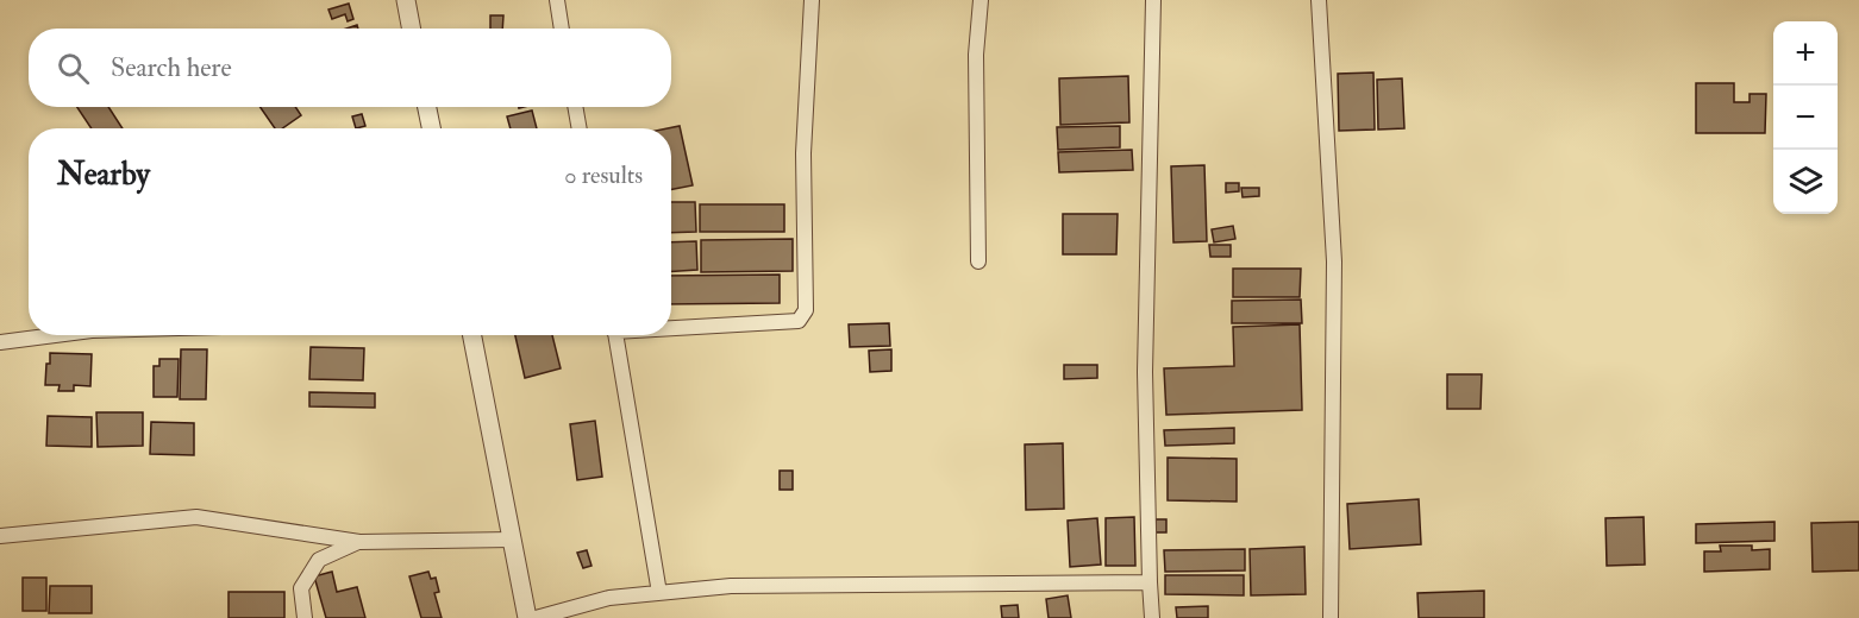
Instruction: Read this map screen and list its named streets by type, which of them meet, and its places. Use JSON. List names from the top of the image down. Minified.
{"page":{"map_buttons":["+","−"],"search":"Search here","heading":["Nearby","0 results"]}}
